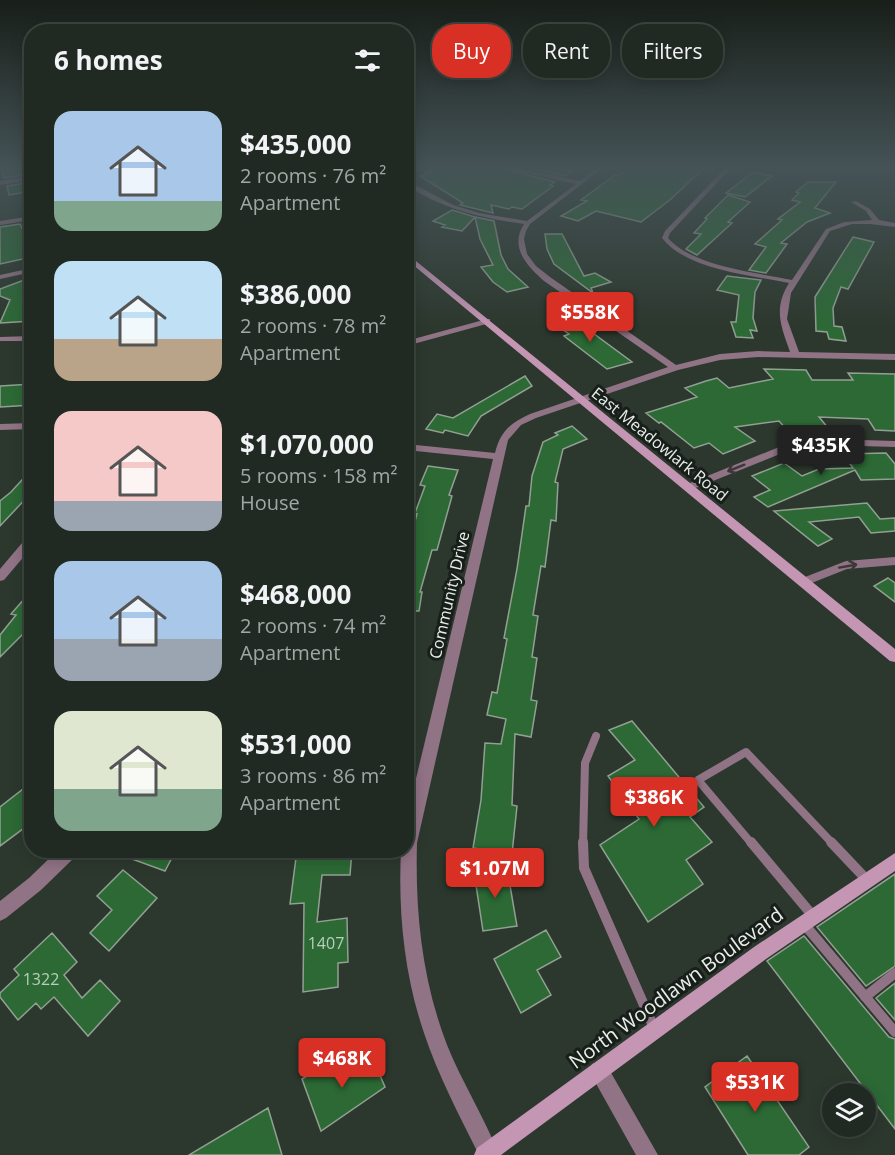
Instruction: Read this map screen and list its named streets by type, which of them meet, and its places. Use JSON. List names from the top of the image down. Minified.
{"streets":{"main road":["East Meadowlark Road","North Woodlawn Boulevard"],"street":["Community Drive"]},"crossings":[["East Meadowlark Road","Community Drive"],["Community Drive","North Woodlawn Boulevard"]],"house_numbers":["1407","1322"],"page":{"chip":["Buy","Rent","Filters"],"heading":"6 homes","list":[{"name":"$435,000","note":"2 rooms · 76 m² · Apartment"},{"name":"$386,000","note":"2 rooms · 78 m² · Apartment"},{"name":"$1,070,000","note":"5 rooms · 158 m² · House"},{"name":"$468,000","note":"2 rooms · 74 m² · Apartment"},{"name":"$531,000","note":"3 rooms · 86 m² · Apartment"}],"price":["$558K","$435K","$386K","$1.07M","$468K","$531K"]}}
